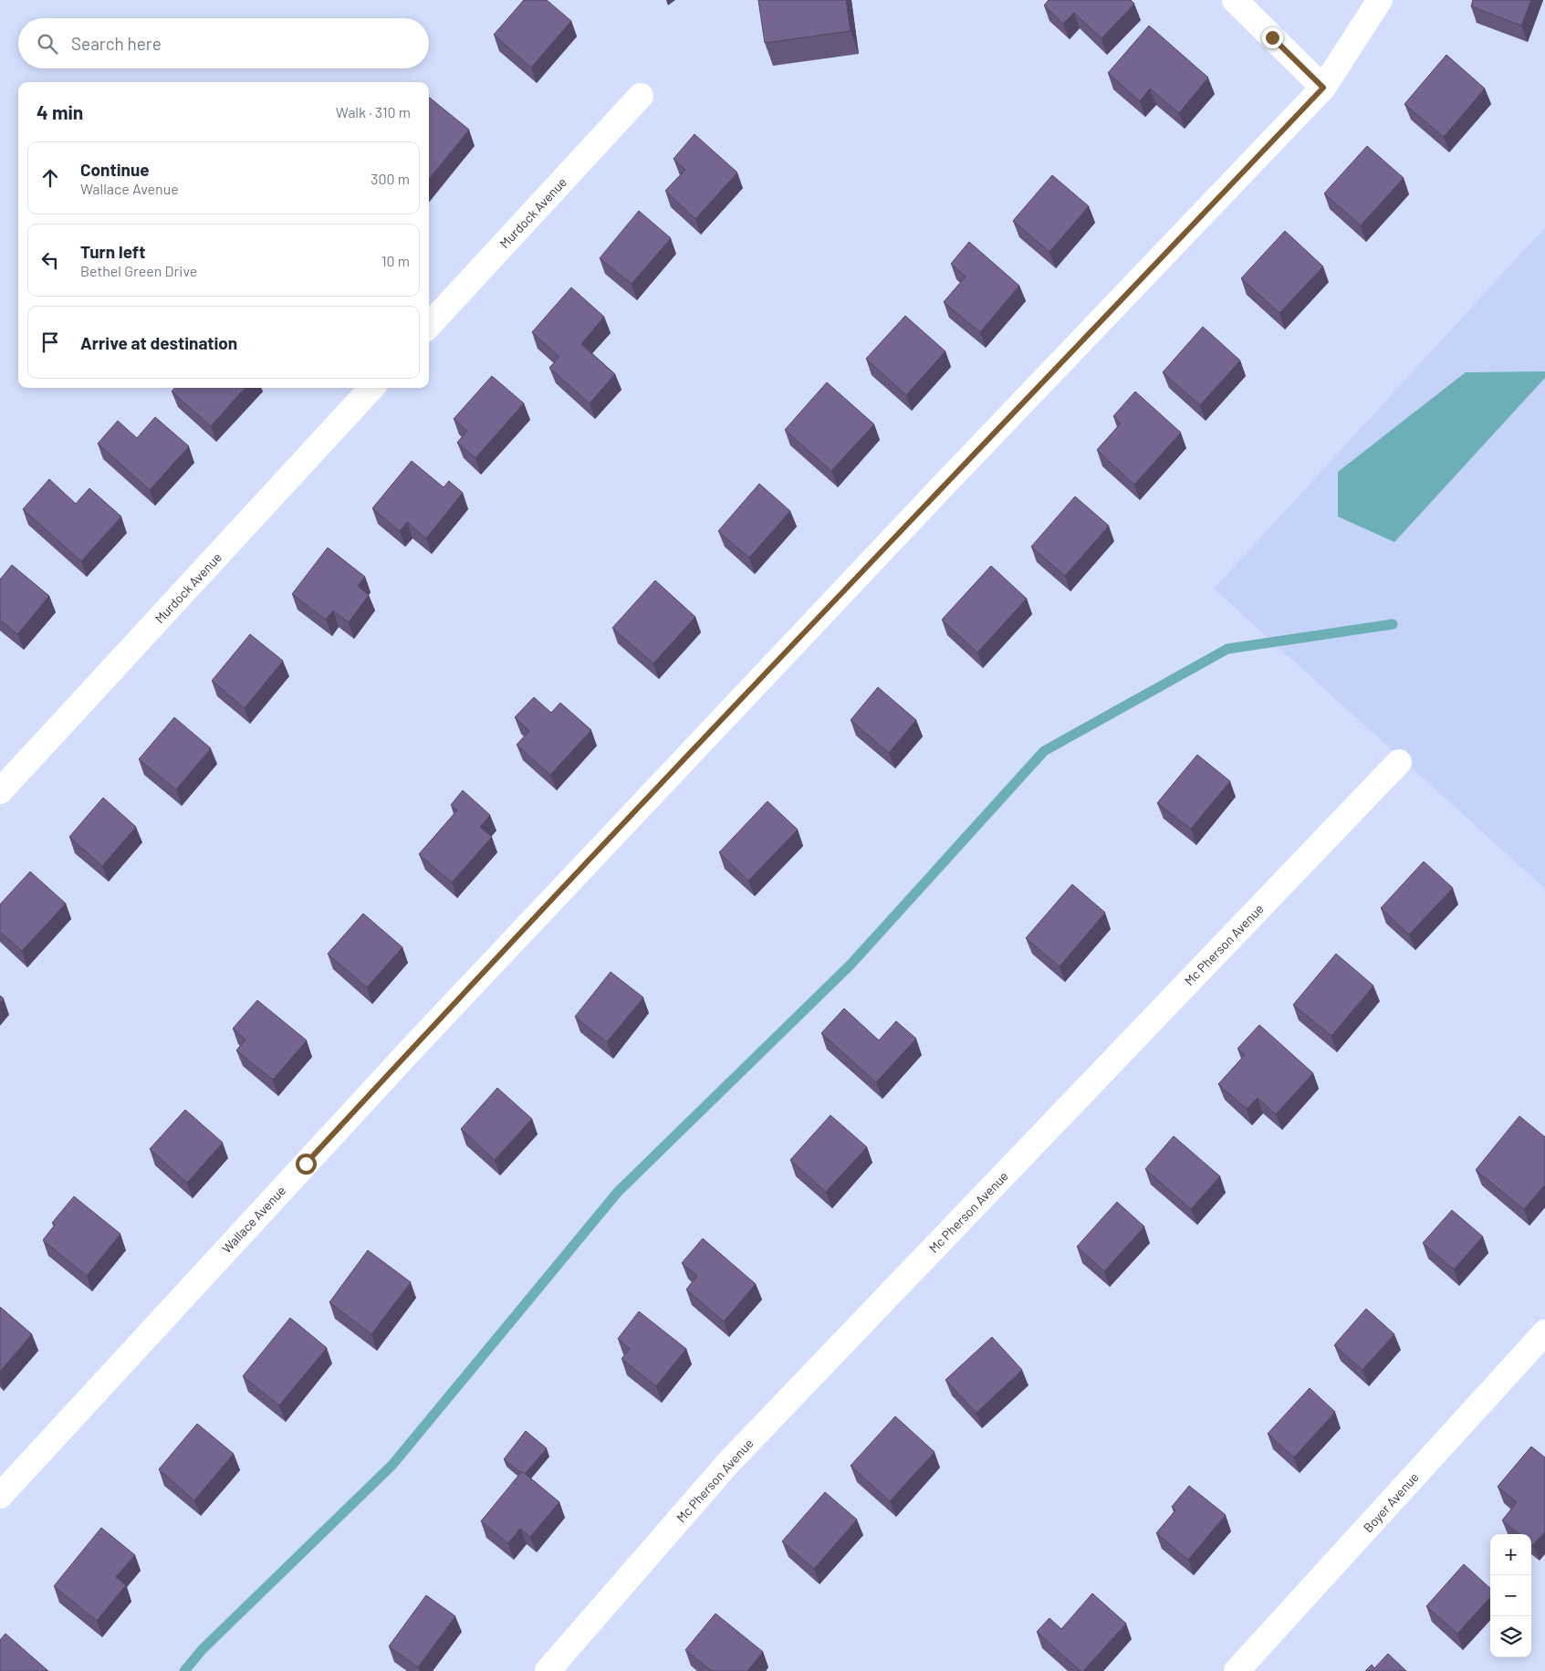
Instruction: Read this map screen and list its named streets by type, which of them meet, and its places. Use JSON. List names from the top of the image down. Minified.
{"streets":{"street":["Murdock Avenue","Mc Pherson Avenue","Wallace Avenue","Boyer Avenue"]},"page":{"search":"Search here","heading":["4 min","Walk · 310 m"],"list":[["Continue","Wallace Avenue","300 m"],["Turn left","Bethel Green Drive","10 m"],"Arrive at destination"],"map_buttons":["+","−"]}}
